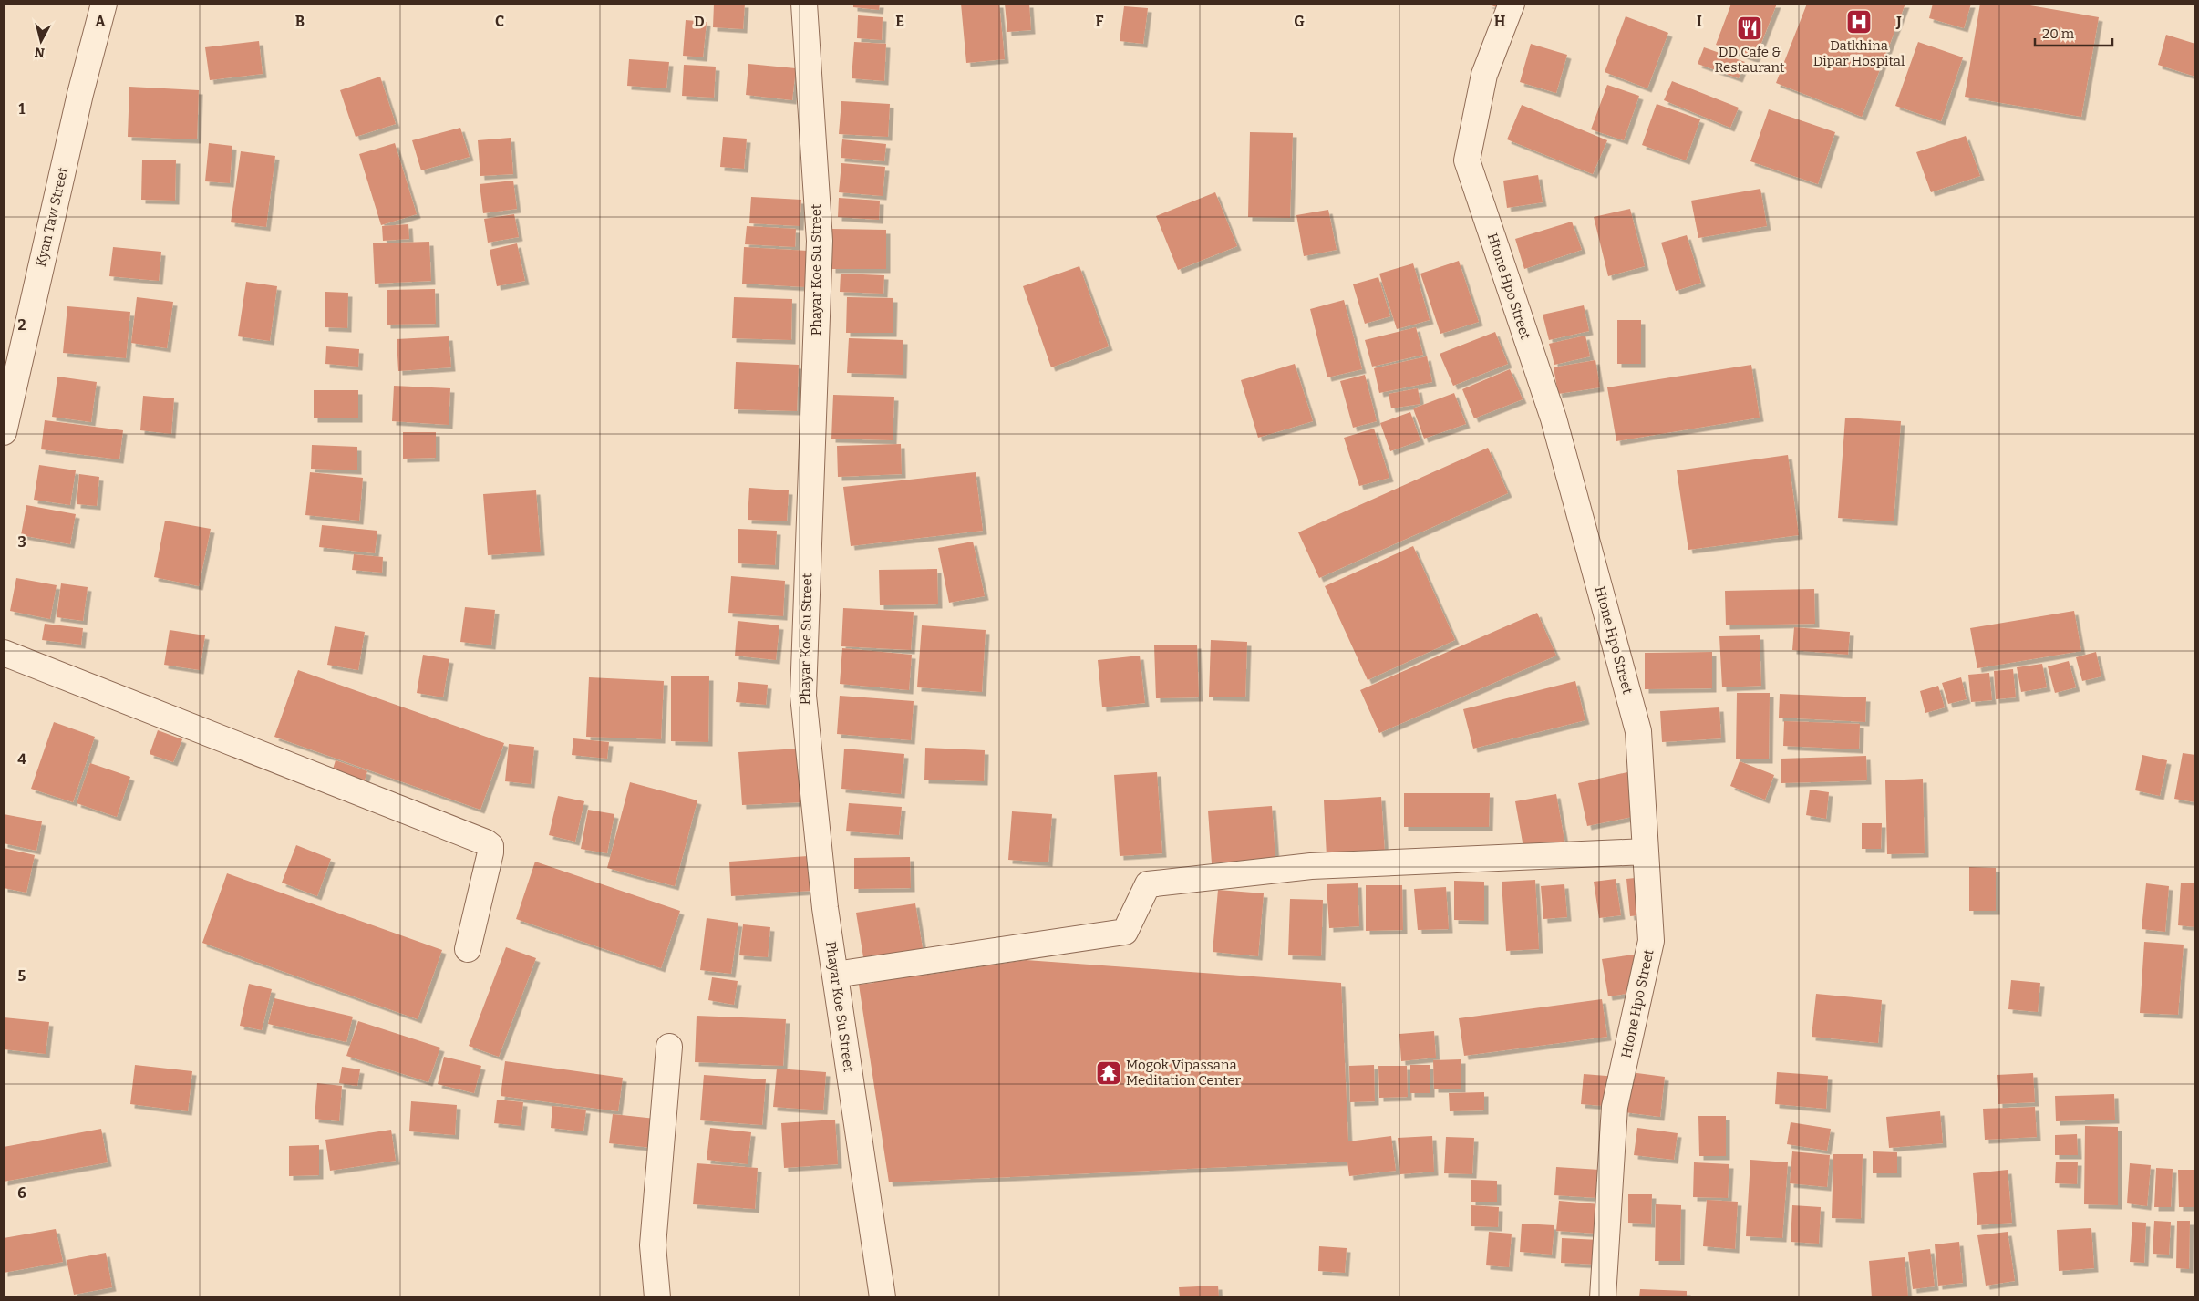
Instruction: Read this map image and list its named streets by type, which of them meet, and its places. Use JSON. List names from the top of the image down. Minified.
{"streets":{"street":["Kyan Taw Street","Phayar Koe Su Street","Htone Hpo Street"]},"places":{"hospital":["Datkhina Dipar Hospital"],"restaurant":["DD Cafe & Restaurant"],"temple":["Mogok Vipassana Meditation Center"]},"scale_bar":"20 m","north":"bottom","grid":{"columns":["A","B","C","D","E","F","G","H","I","J"],"rows":["1","2","3","4","5","6"]}}
